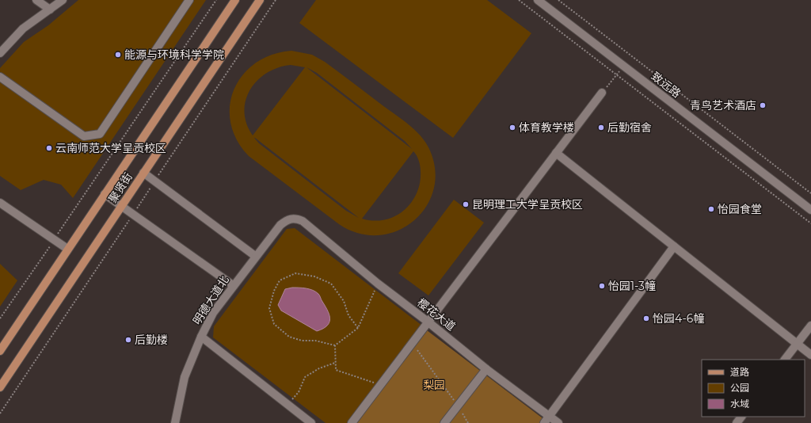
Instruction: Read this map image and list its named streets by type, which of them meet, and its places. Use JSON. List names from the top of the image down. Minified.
{"streets":{"main road":["聚贤街"],"street":["致远路","明德大道北","樱花大道"]},"crossings":[["明德大道北","樱花大道"]],"parks":["梨园"],"places":["能源与环境科学学院","青鸟艺术酒店","体育教学楼","后勤宿舍","云南师范大学呈贡校区","昆明理工大学呈贡校区","怡园食堂","怡园1-3幢","怡园4-6幢","后勤楼"],"legend":["道路","公园","水域"]}
